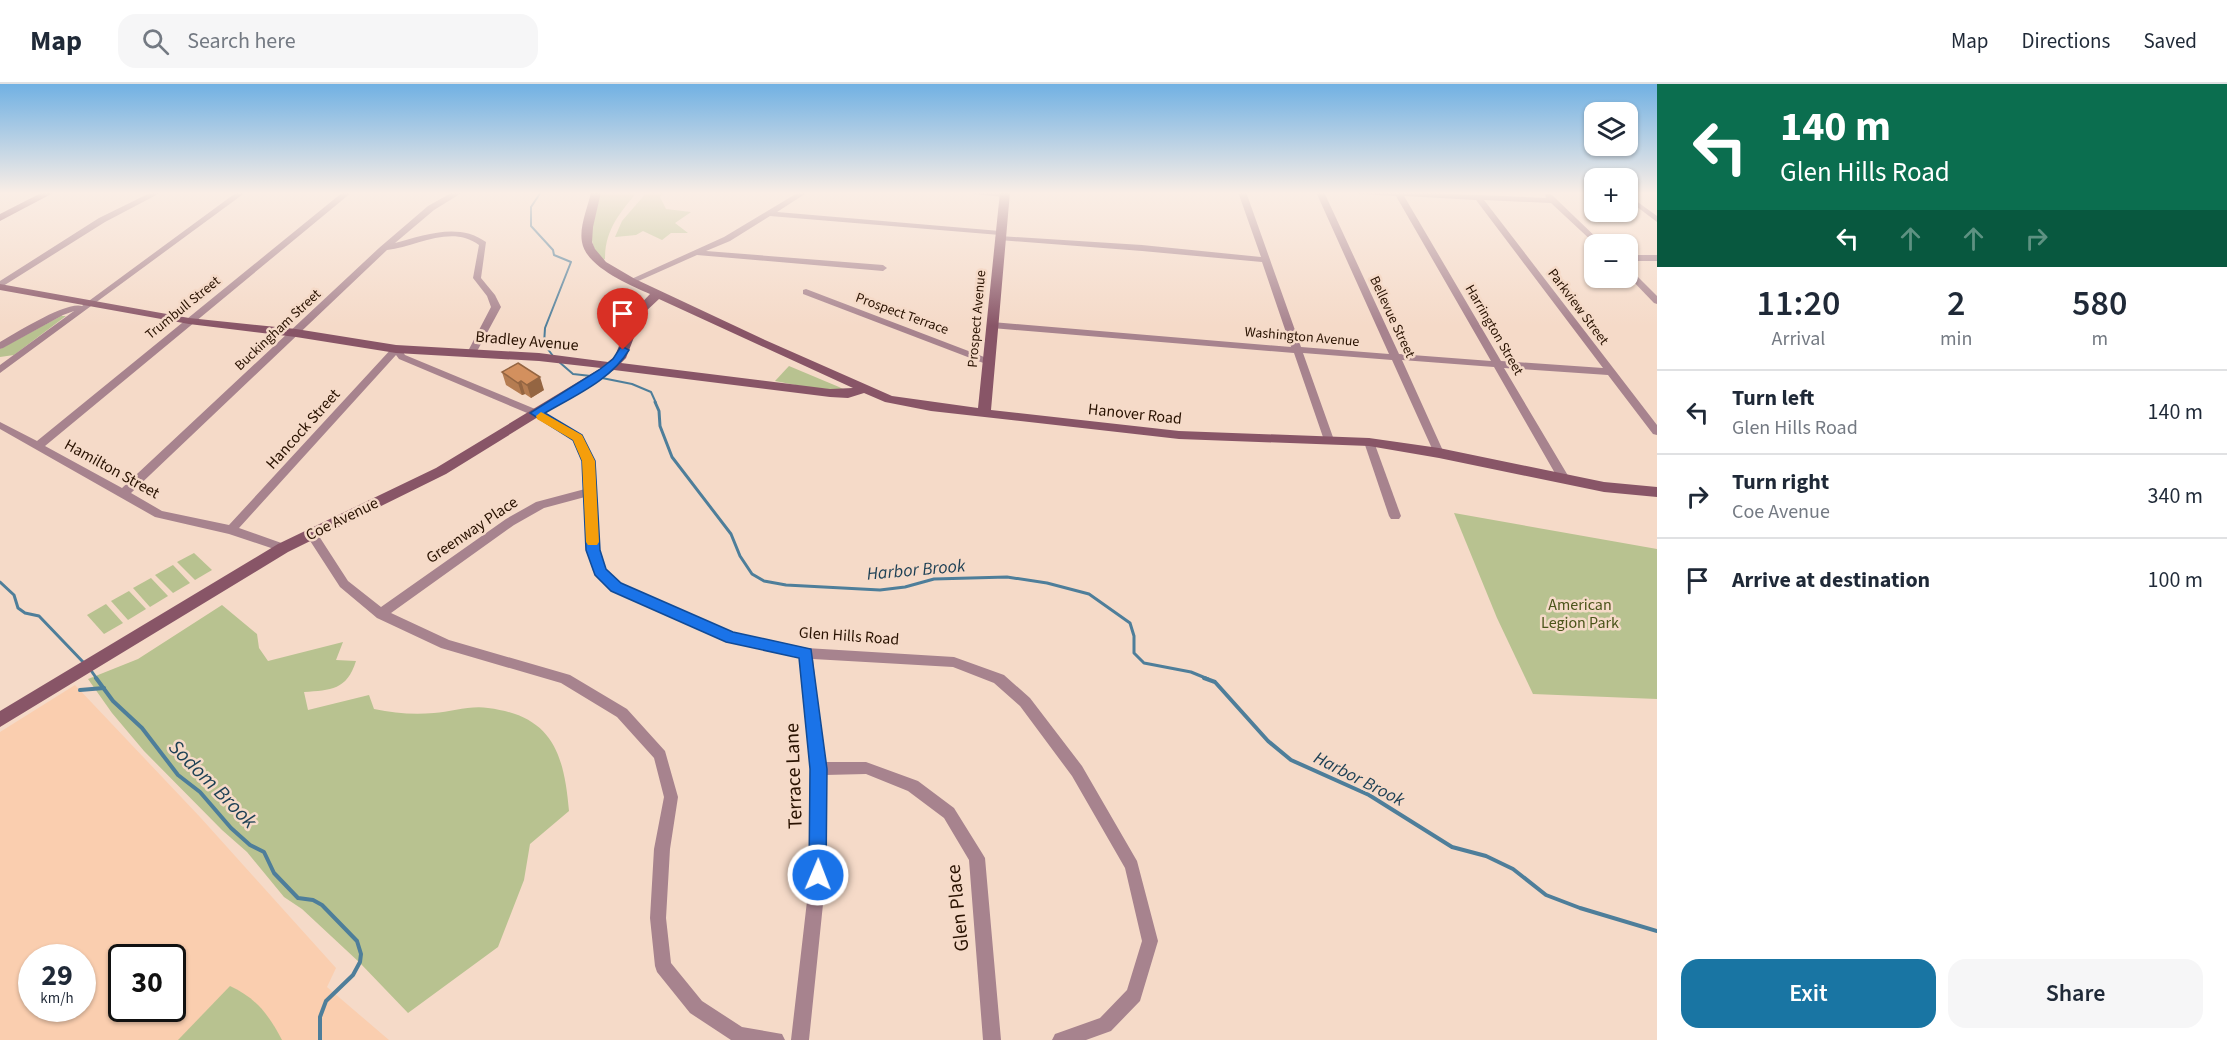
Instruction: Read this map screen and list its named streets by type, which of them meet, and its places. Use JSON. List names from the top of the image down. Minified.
{"streets":{"street":["Parkview Street","Trumbull Street","Prospect Terrace","Bellevue Street","Prospect Avenue","Buckingham Street","Harrington Street","Washington Avenue","Bradley Avenue","Hanover Road","Hancock Street","Hamilton Street","Coe Avenue","Greenway Place","Glen Hills Road","Terrace Lane","Glen Place"]},"crossings":[["Parkview Street","Washington Avenue"],["Trumbull Street","Bradley Avenue"],["Trumbull Street","Hamilton Street"],["Prospect Terrace","Prospect Avenue"],["Bellevue Street","Washington Avenue"],["Bellevue Street","Hanover Road"],["Prospect Avenue","Washington Avenue"],["Prospect Avenue","Hanover Road"],["Buckingham Street","Bradley Avenue"],["Buckingham Street","Hamilton Street"],["Harrington Street","Washington Avenue"],["Harrington Street","Hanover Road"],["Bradley Avenue","Hanover Road"],["Bradley Avenue","Hancock Street"],["Bradley Avenue","Coe Avenue"],["Bradley Avenue","Glen Hills Road"],["Hanover Road","Coe Avenue"],["Hancock Street","Hamilton Street"],["Hancock Street","Glen Hills Road"],["Hamilton Street","Coe Avenue"],["Coe Avenue","Glen Hills Road"],["Greenway Place","Glen Hills Road"],["Glen Hills Road","Terrace Lane"],["Terrace Lane","Glen Place"]],"water":["Harbor Brook","Sodom Brook"],"parks":["American Legion Park"],"page":{"header":"Map","search":"Search here","nav":["Map","Directions","Saved"],"turn":["140 m","Glen Hills Road"],"map_buttons":["+","−"],"eta":["11:20","Arrival","2","min","580","m"],"list":[{"name":"Turn left","note":"Glen Hills Road","value":"140 m"},{"name":"Turn right","note":"Coe Avenue","value":"340 m"},{"name":"Arrive at destination","value":"100 m"}],"speed":"29 km/h","limit":"30","buttons":["Exit","Share"]}}
